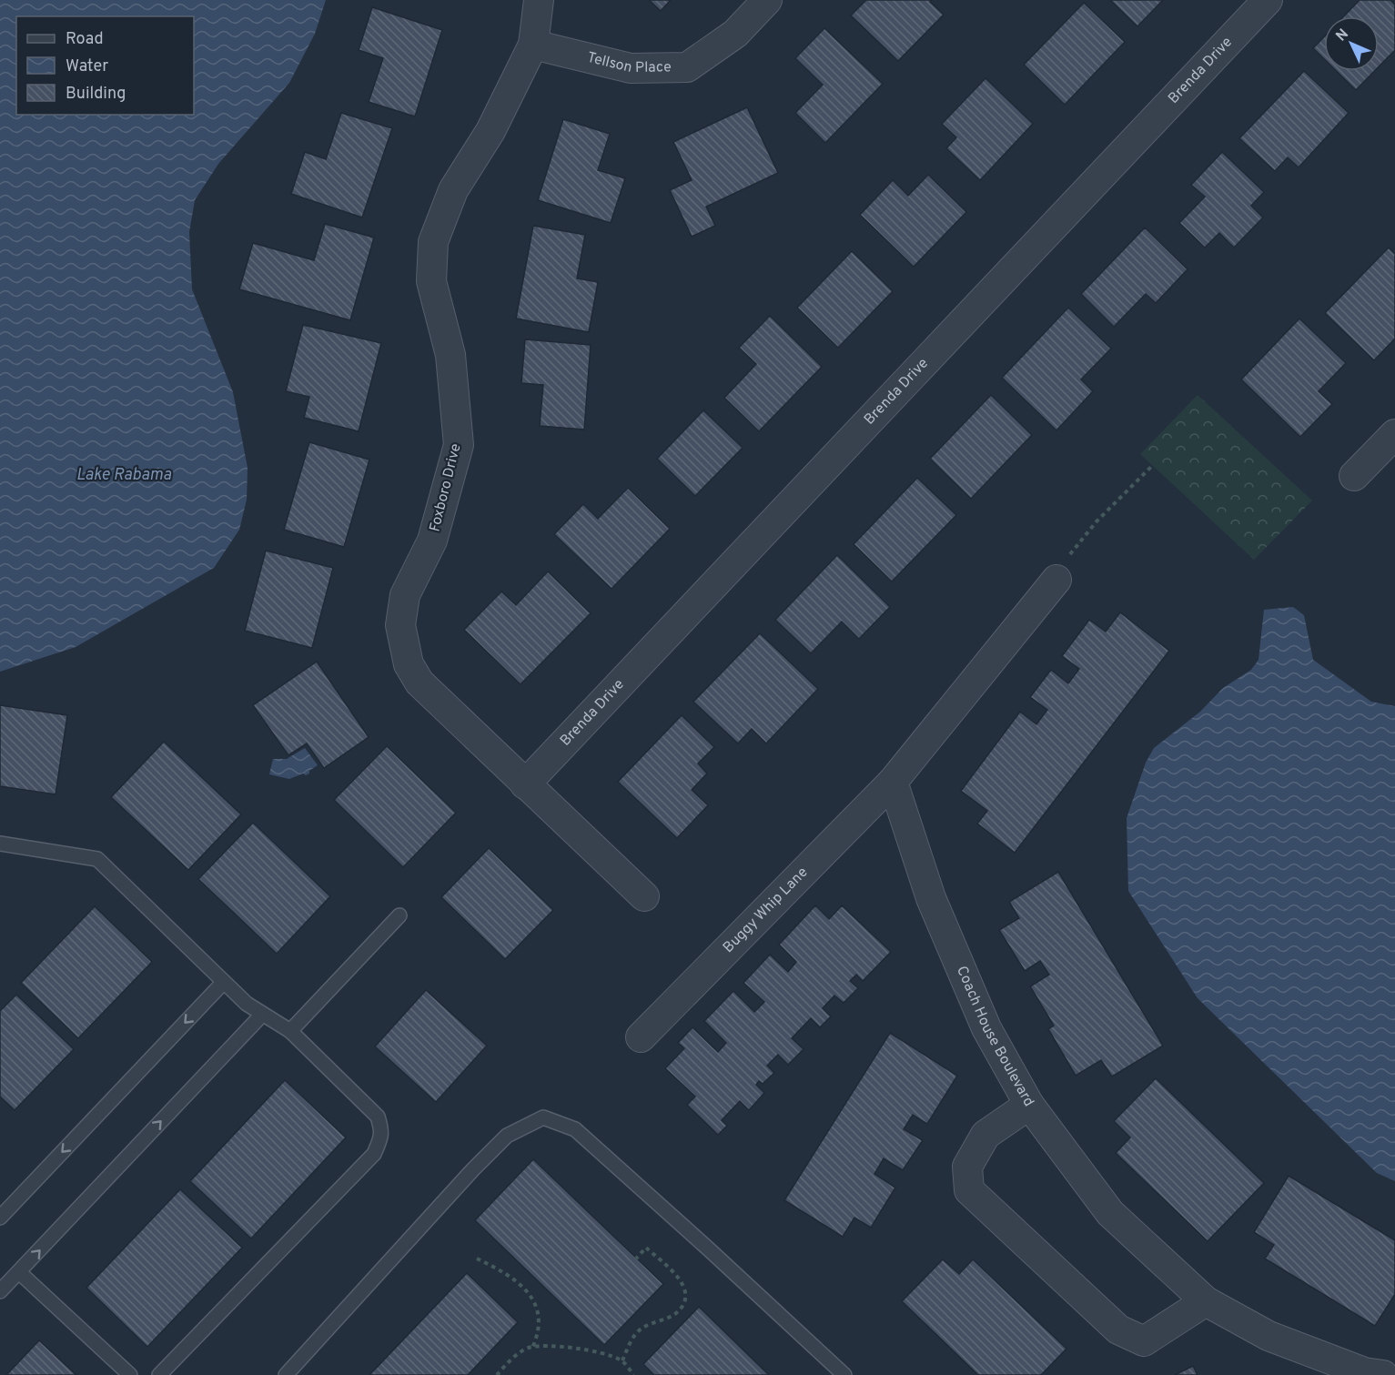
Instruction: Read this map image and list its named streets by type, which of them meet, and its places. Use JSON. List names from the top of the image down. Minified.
{"streets":{"street":["Tellson Place","Brenda Drive","Foxboro Drive","Buggy Whip Lane","Coach House Boulevard"]},"crossings":[["Tellson Place","Foxboro Drive"],["Brenda Drive","Foxboro Drive"],["Buggy Whip Lane","Coach House Boulevard"]],"water":["Lake Rabama"],"legend":["Road","Water","Building"],"north":"top left"}
